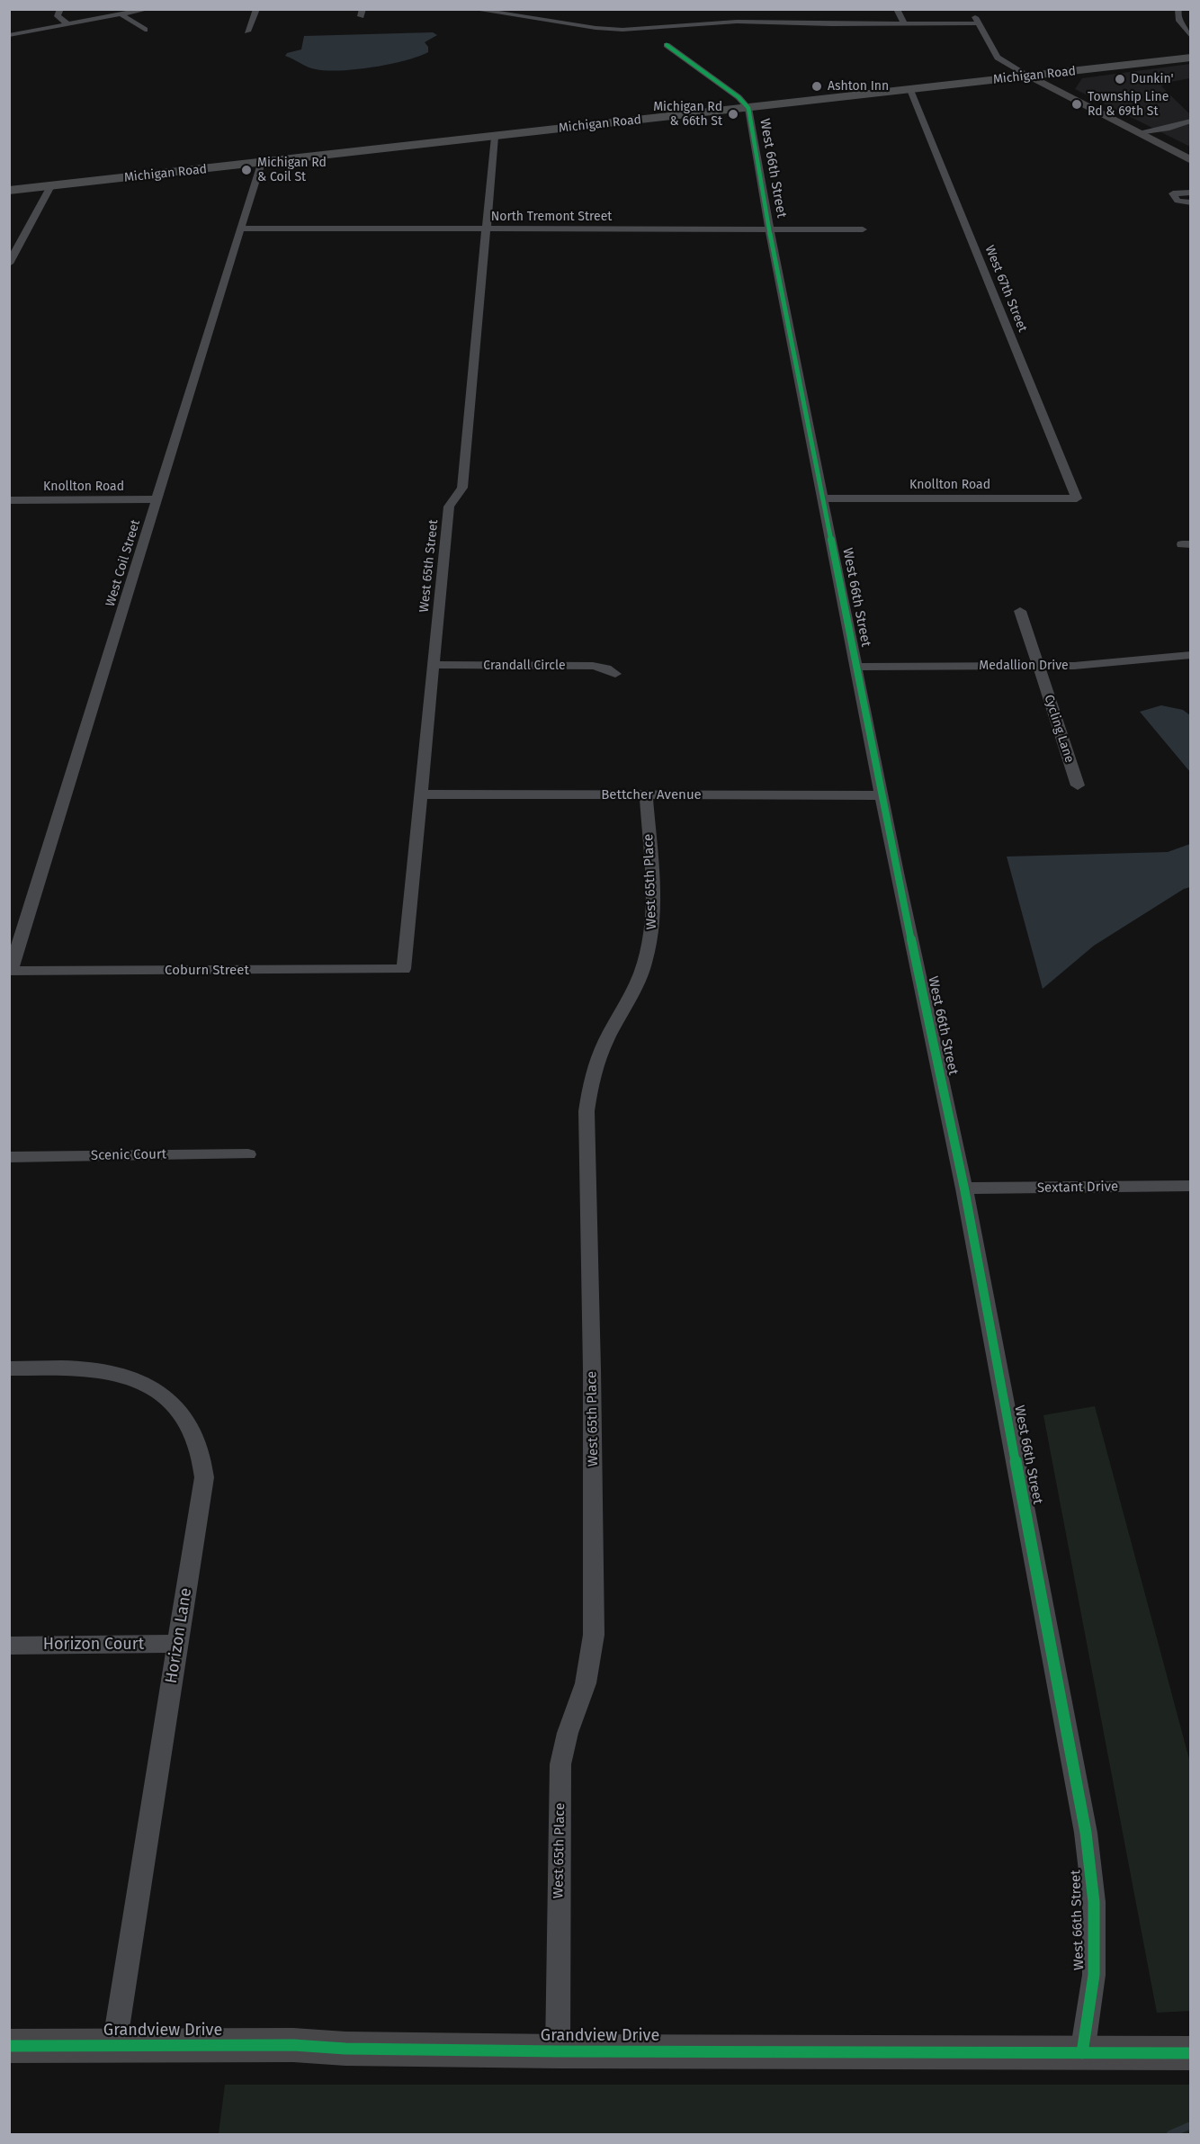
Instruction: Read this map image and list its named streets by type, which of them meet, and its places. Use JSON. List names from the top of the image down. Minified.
{"streets":{"main road":["Michigan Road","Grandview Drive"],"street":["West 66th Street","North Tremont Street","West 67th Street","Knollton Road","West Coil Street","West 65th Street","Crandall Circle","Medallion Drive","Cycling Lane","Bettcher Avenue","West 65th Place","Coburn Street","Scenic Court","Sextant Drive","Horizon Lane","Horizon Court"]},"crossings":[["Michigan Road","West 66th Street"],["Michigan Road","West 67th Street"],["Michigan Road","West Coil Street"],["Michigan Road","West 65th Street"],["West 66th Street","North Tremont Street"],["West 66th Street","Knollton Road"],["West 66th Street","Medallion Drive"],["West 66th Street","Bettcher Avenue"],["West 66th Street","Sextant Drive"],["West 66th Street","Grandview Drive"],["North Tremont Street","West Coil Street"],["North Tremont Street","West 65th Street"],["West 67th Street","Knollton Road"],["Knollton Road","West Coil Street"],["West Coil Street","Coburn Street"],["West 65th Street","Crandall Circle"],["West 65th Street","Bettcher Avenue"],["West 65th Street","Coburn Street"],["Medallion Drive","Cycling Lane"],["Bettcher Avenue","West 65th Place"],["West 65th Place","Grandview Drive"],["Horizon Lane","Horizon Court"],["Horizon Lane","Grandview Drive"]],"places":["Dunkin'","Ashton Inn","Township Line Rd & 69th St","Michigan Rd & 66th St","Michigan Rd & Coil St"]}
